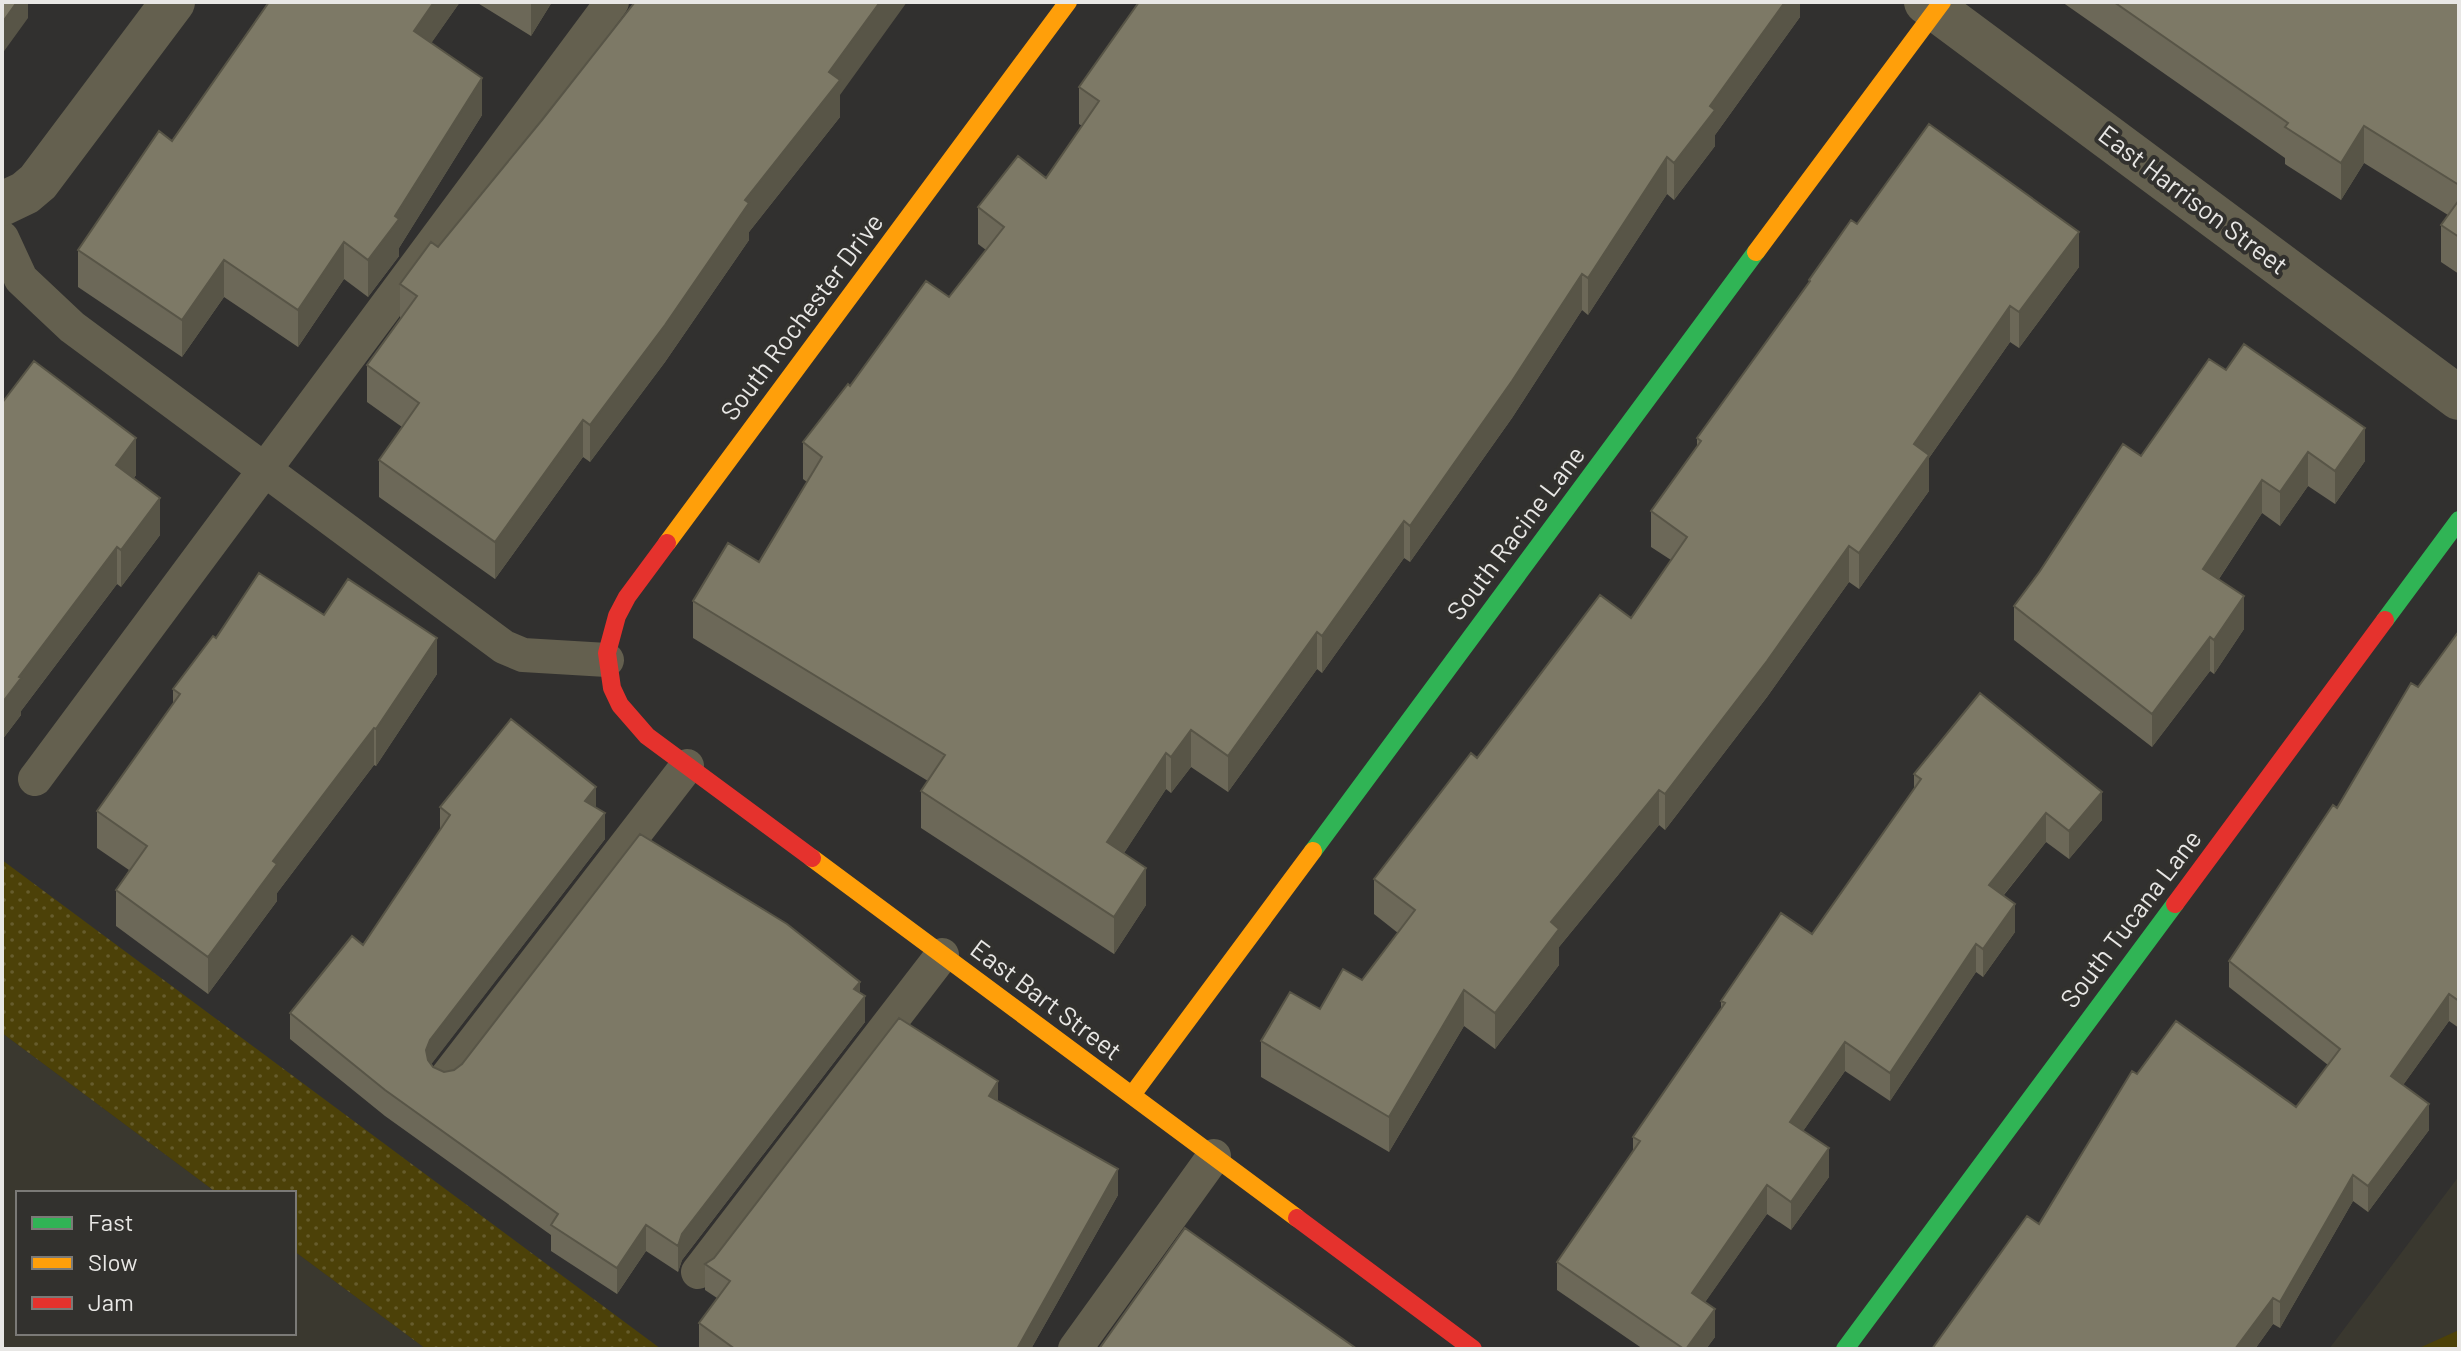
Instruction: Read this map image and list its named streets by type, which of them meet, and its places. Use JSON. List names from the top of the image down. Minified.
{"streets":{"street":["East Harrison Street","South Rochester Drive","South Racine Lane","South Tucana Lane","East Bart Street"]},"crossings":[["East Harrison Street","South Racine Lane"],["South Rochester Drive","East Bart Street"],["South Racine Lane","East Bart Street"]],"legend":["Fast","Slow","Jam"]}
